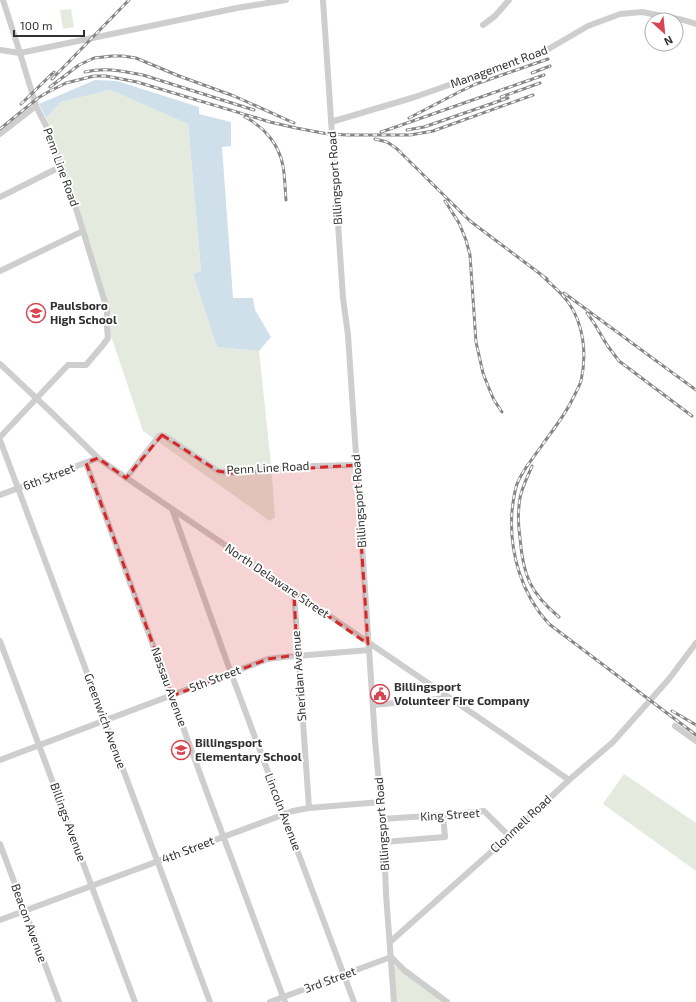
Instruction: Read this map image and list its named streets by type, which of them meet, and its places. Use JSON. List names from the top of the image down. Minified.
{"streets":{"street":["Management Road","Penn Line Road","Billingsport Road","6th Street","North Delaware Street","Sheridan Avenue","5th Street","Nassau Avenue","Greenwich Avenue","Lincoln Avenue","King Street","Billings Avenue","Clonmell Road","4th Street","Beacon Avenue","3rd Street"]},"crossings":[["Management Road","Billingsport Road"],["Penn Line Road","Billingsport Road"],["Penn Line Road","North Delaware Street"],["Billingsport Road","North Delaware Street"],["Billingsport Road","5th Street"],["Billingsport Road","King Street"],["Billingsport Road","Clonmell Road"],["Billingsport Road","4th Street"],["Billingsport Road","3rd Street"],["6th Street","North Delaware Street"],["6th Street","Nassau Avenue"],["6th Street","Greenwich Avenue"],["North Delaware Street","Sheridan Avenue"],["North Delaware Street","5th Street"],["North Delaware Street","Lincoln Avenue"],["North Delaware Street","Clonmell Road"],["Sheridan Avenue","5th Street"],["Sheridan Avenue","4th Street"],["5th Street","Nassau Avenue"],["5th Street","Greenwich Avenue"],["5th Street","Lincoln Avenue"],["5th Street","Billings Avenue"],["Nassau Avenue","4th Street"],["Nassau Avenue","3rd Street"],["Greenwich Avenue","4th Street"],["Lincoln Avenue","4th Street"],["Lincoln Avenue","3rd Street"],["King Street","Clonmell Road"],["Billings Avenue","4th Street"],["4th Street","Beacon Avenue"]],"places":{"school or university":["Paulsboro High School","Billingsport Elementary School"],"public building":["Billingsport Volunteer Fire Company"]},"scale_bar":"100 m","north":"bottom right"}
